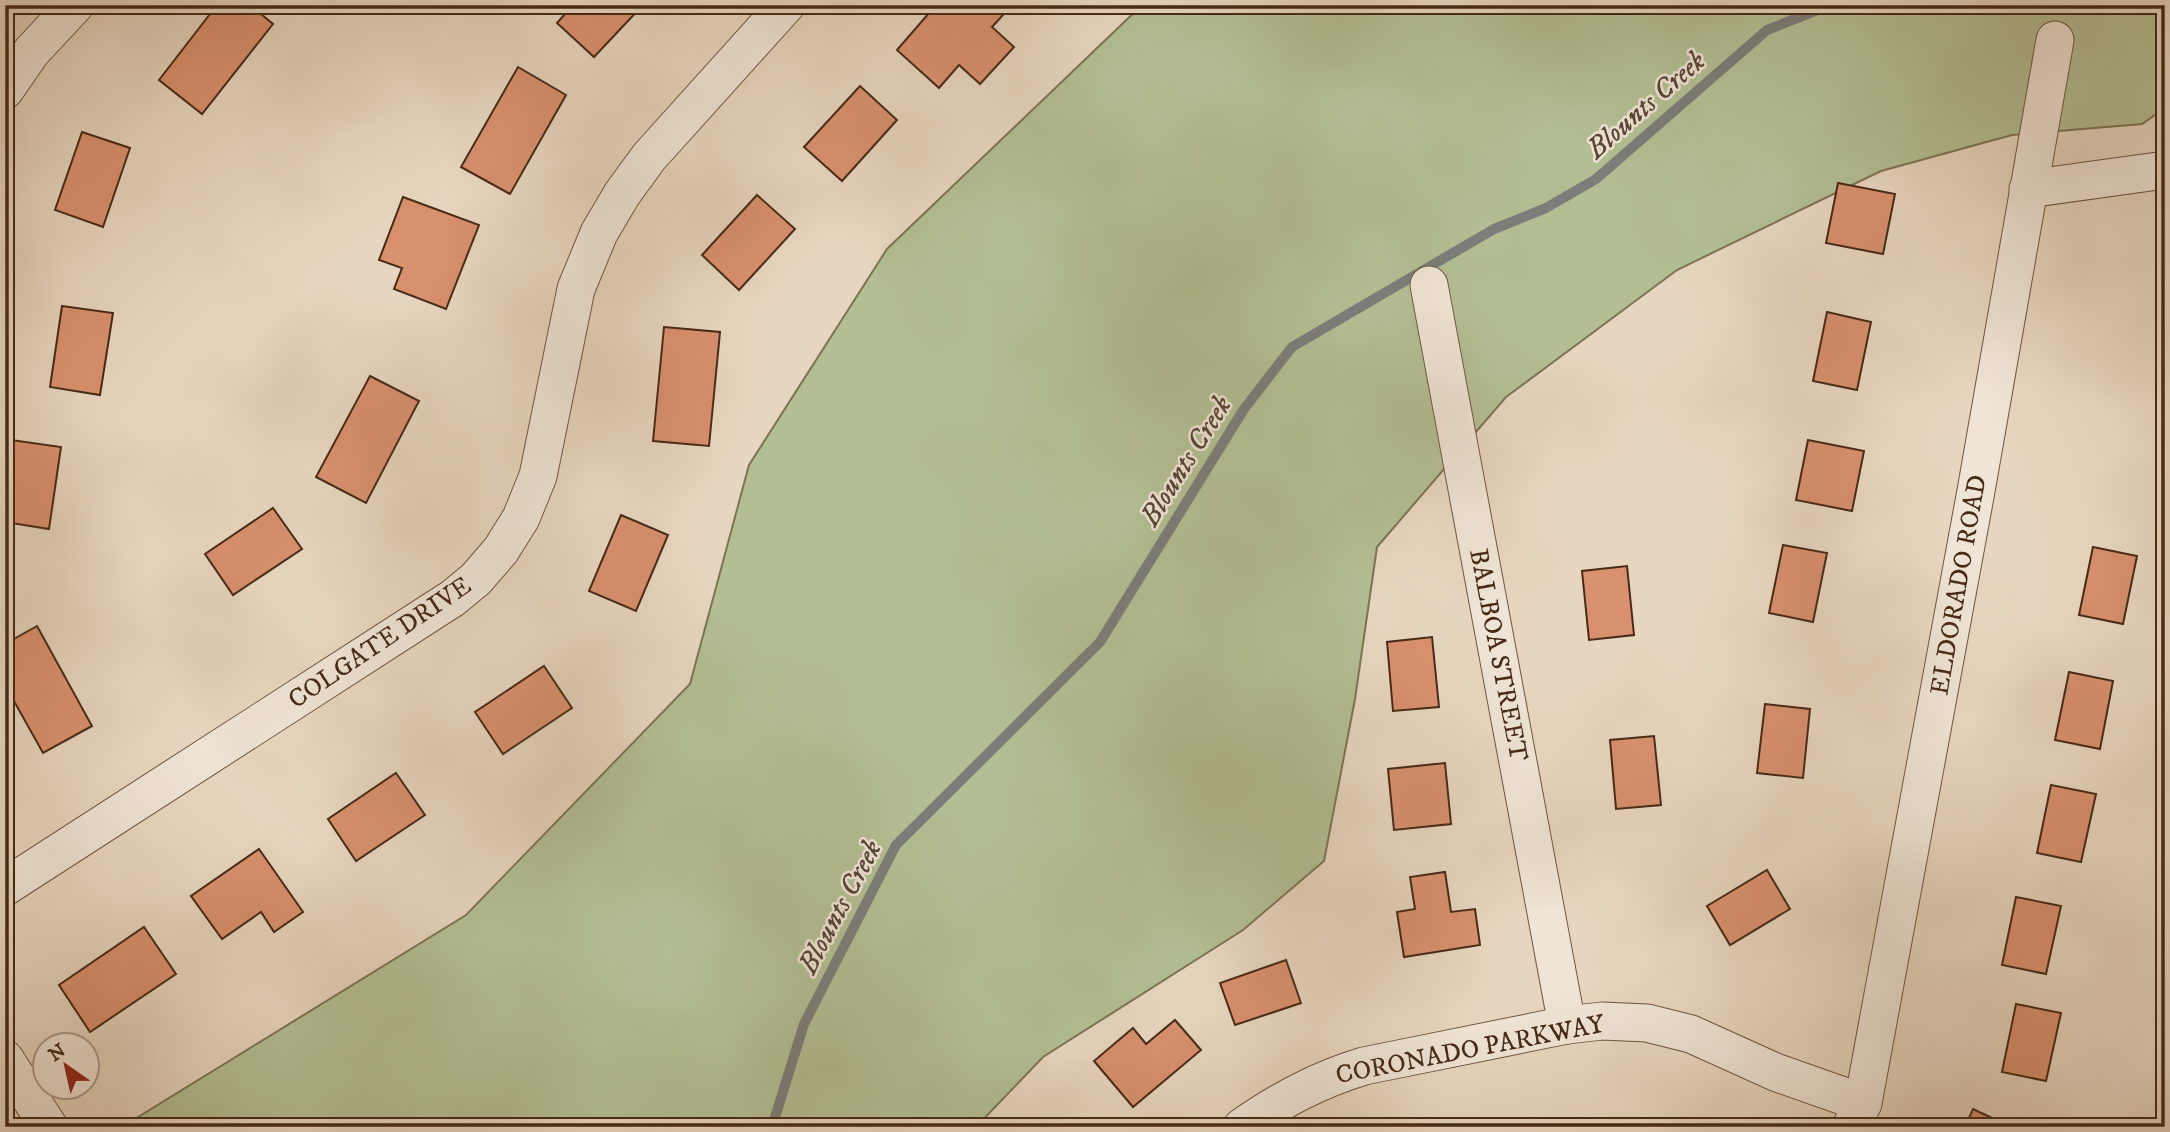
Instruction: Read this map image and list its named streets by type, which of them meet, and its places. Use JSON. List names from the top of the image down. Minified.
{"streets":{"street":["ELDORADO ROAD","COLGATE DRIVE","BALBOA STREET","CORONADO PARKWAY"]},"crossings":[["ELDORADO ROAD","CORONADO PARKWAY"],["BALBOA STREET","CORONADO PARKWAY"]],"water":["Blounts Creek"],"north":"top left"}
